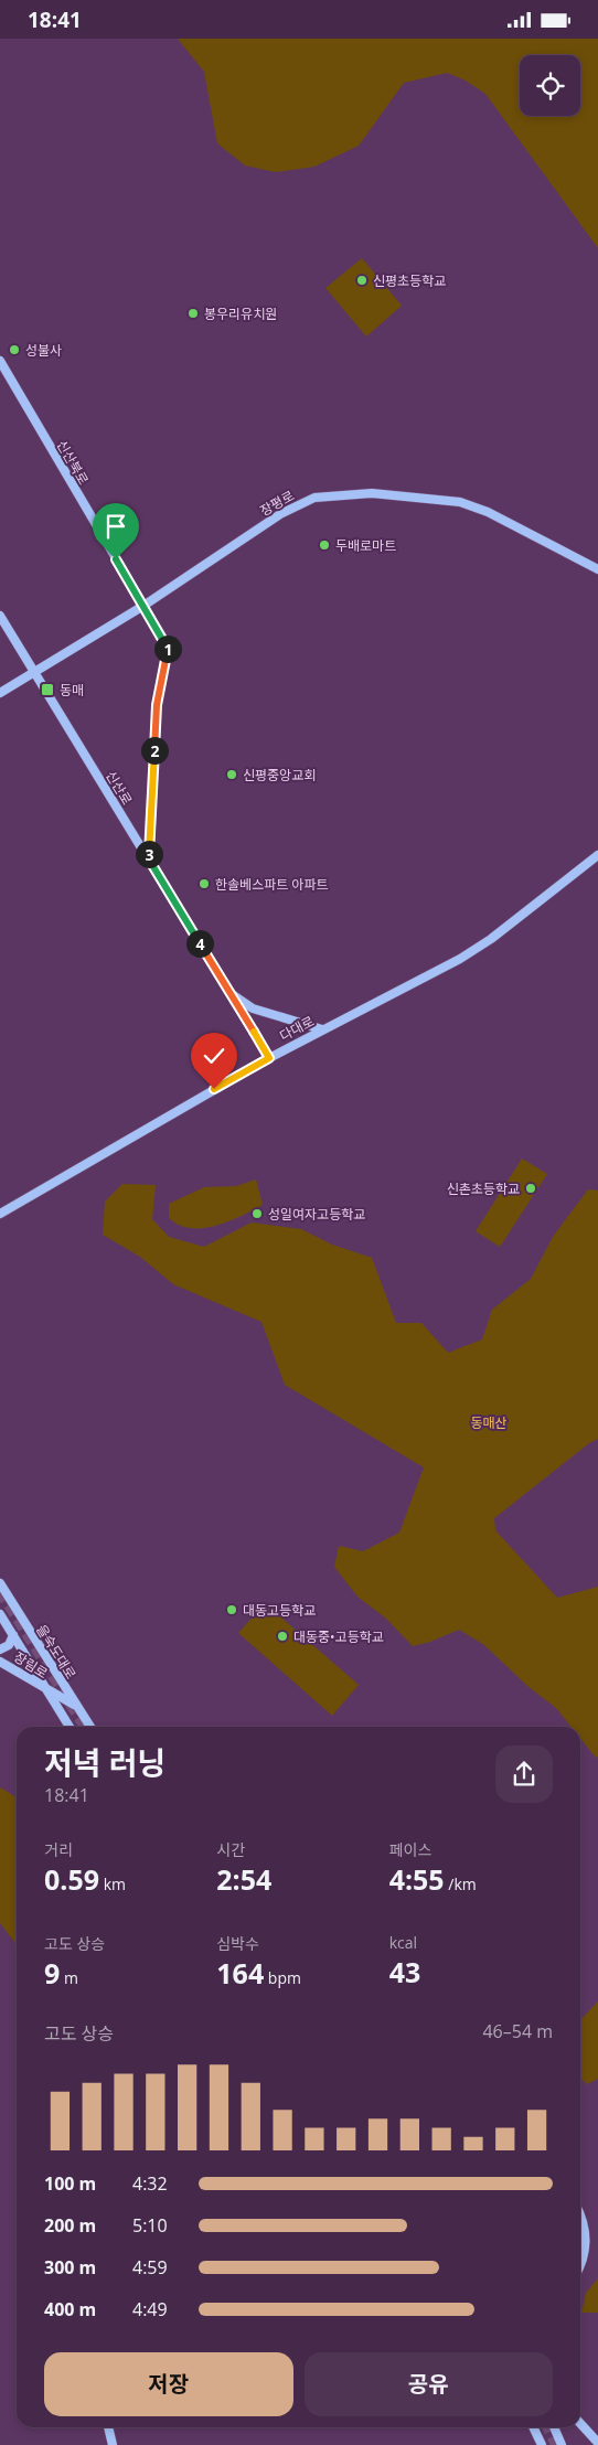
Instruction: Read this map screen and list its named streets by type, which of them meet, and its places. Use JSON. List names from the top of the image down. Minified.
{"streets":{"main road":["신산북로","장평로","신산로","다대로","을숙도대로","장림로"]},"crossings":[["신산북로","장평로"],["신산북로","신산로"],["장평로","신산로"],["신산로","다대로"],["을숙도대로","장림로"]],"parks":["동매산"],"places":{"other":["신평초등학교","봉우리유치원","성불사","두배로마트","신평중앙교회","한솔베스파트 아파트","신촌초등학교","성일여자고등학교","대동고등학교","대동중•고등학교"],"transit":["동매"]},"page":{"status":"18:41","pins":["1","2","3","4"],"heading":["저녁 러닝","18:41"],"stats":[["거리","0.59 km"],["시간","2:54"],["페이스","4:55 /km"],["고도 상승","9 m"],["심박수","164 bpm"],["kcal","43"]],"chart":["고도 상승","46–54 m"],"list":[{"name":"100 m","note":"4:32"},{"name":"200 m","note":"5:10"},{"name":"300 m","note":"4:59"},{"name":"400 m","note":"4:49"}],"buttons":["저장","공유"]}}
